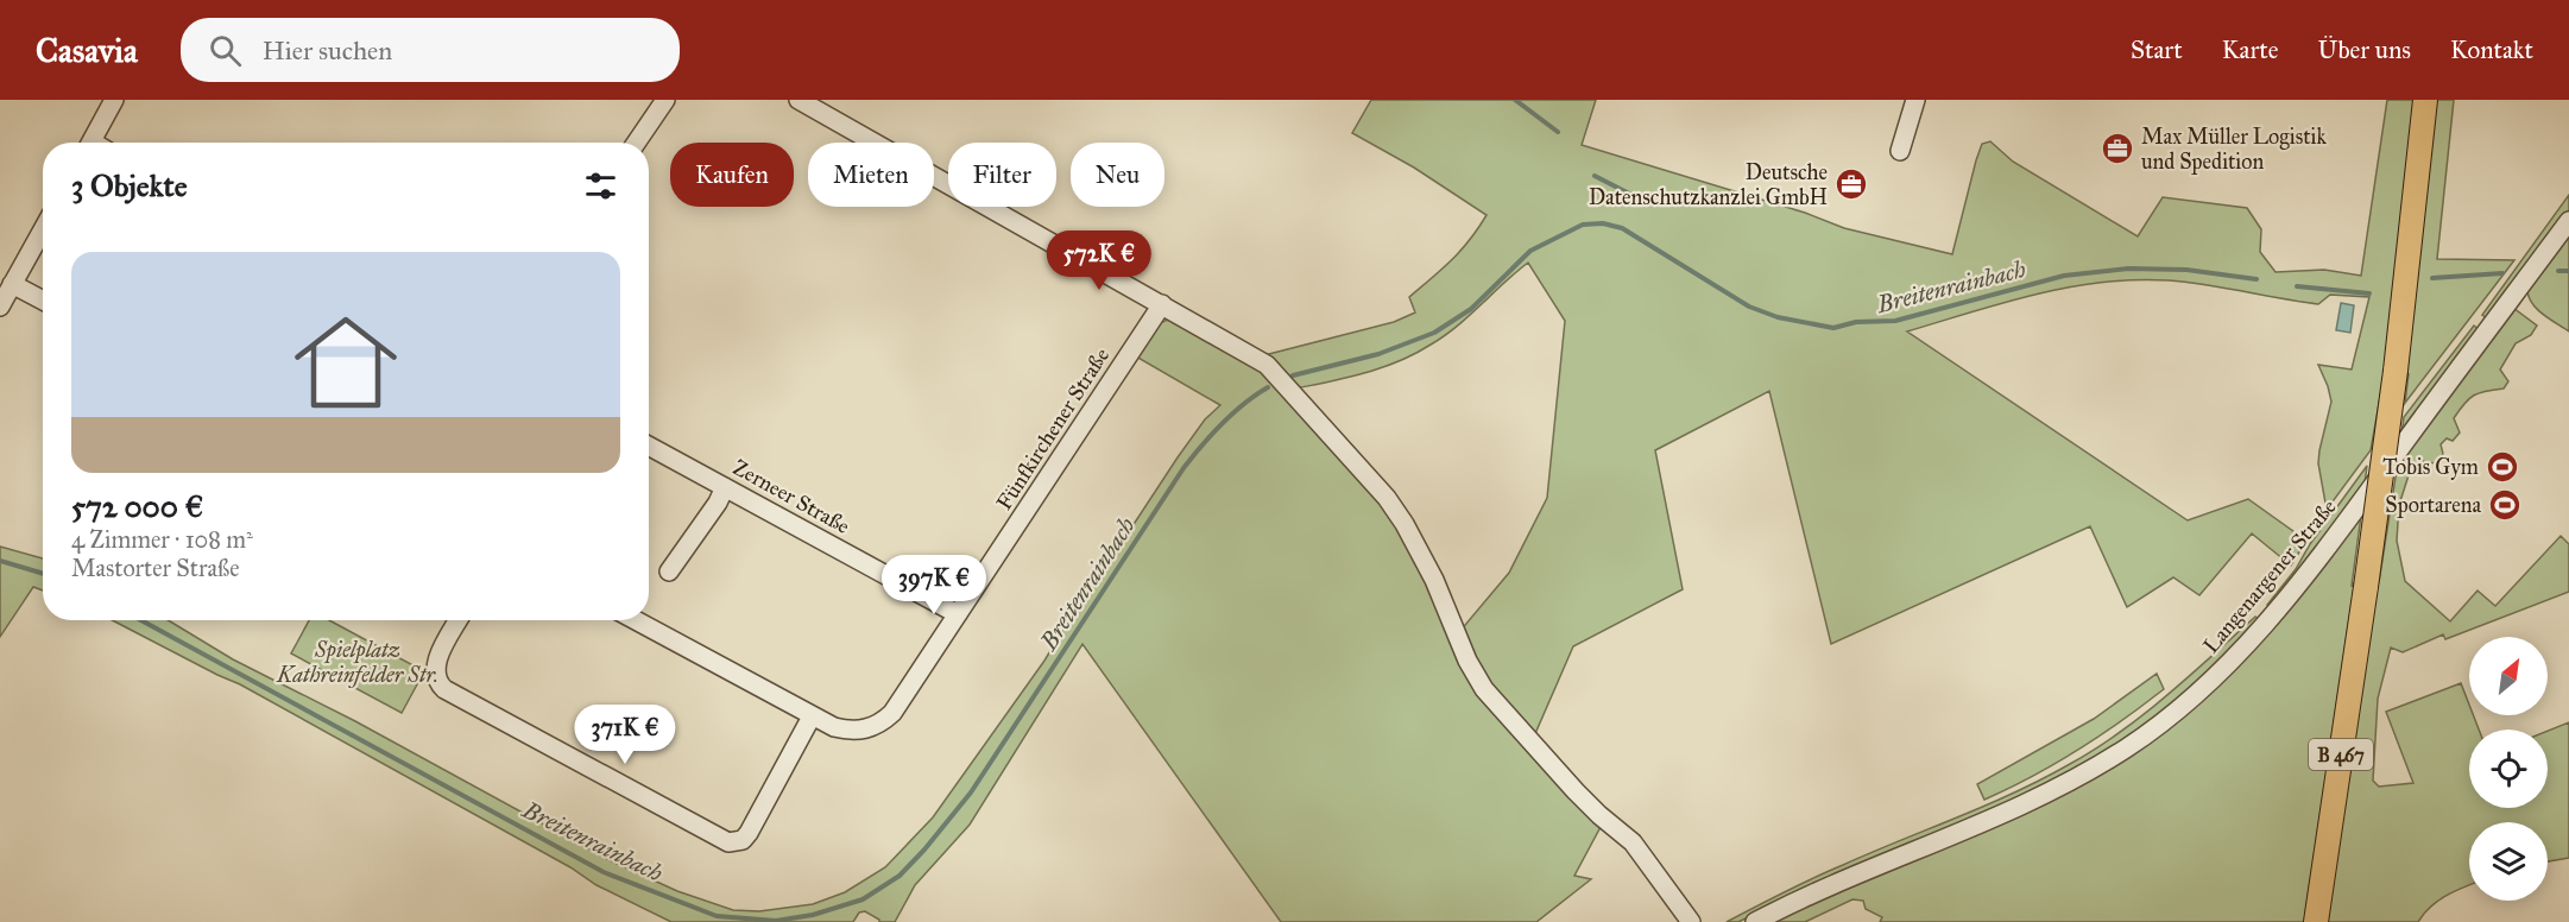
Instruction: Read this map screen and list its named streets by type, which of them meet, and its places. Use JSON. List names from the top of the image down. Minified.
{"streets":{"main road":["B 467"],"street":["Fünfkirchener Straße","Zerneer Straße","Langenargener Straße"]},"crossings":[["Fünfkirchener Straße","Zerneer Straße"]],"water":["Breitenrainbach"],"parks":["Spielplatz Kathreinfelder Str."],"places":{"office":["Max Müller Logistik und Spedition","Deutsche Datenschutzkanzlei GmbH"],"sports":["Tobis Gym","Sportarena"]},"north":"top right","page":{"header":"Casavia","search":"Hier suchen","nav":["Start","Karte","Über uns","Kontakt"],"chip":["Kaufen","Mieten","Filter","Neu"],"heading":"3 Objekte","list":[{"name":"572 000 €","note":"4 Zimmer · 108 m² · Mastorter Straße"}],"price":["572K €","397K €","371K €"]}}
